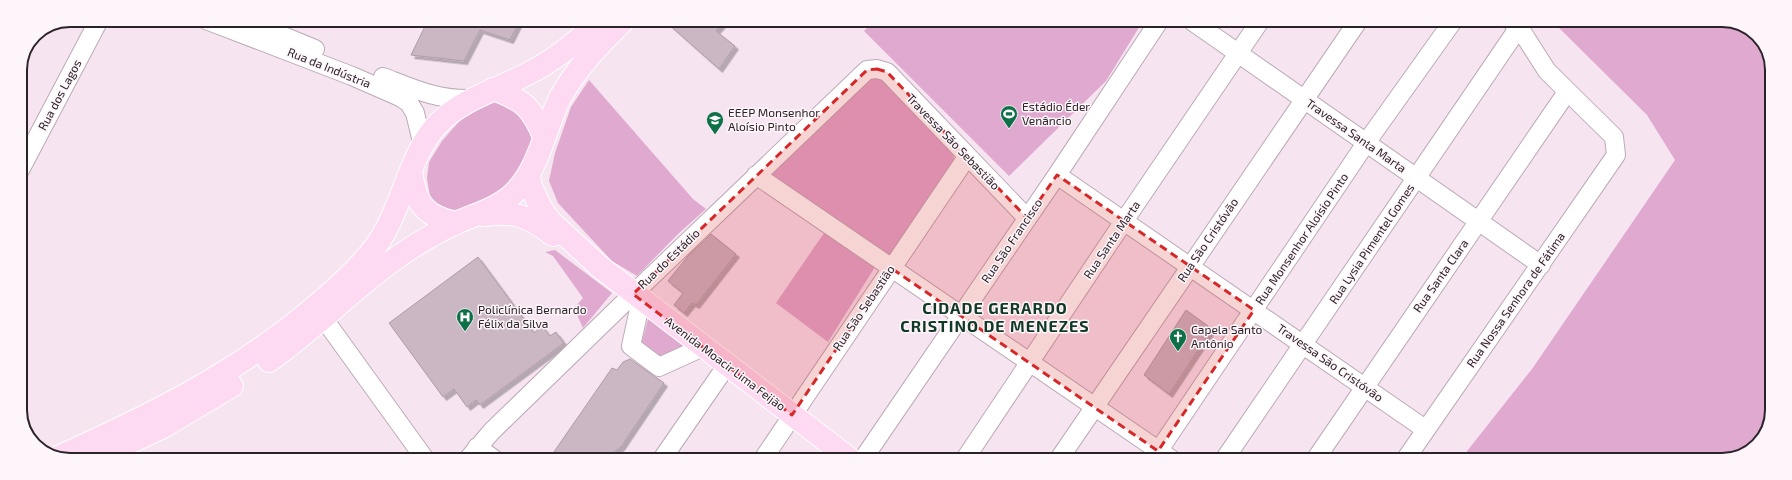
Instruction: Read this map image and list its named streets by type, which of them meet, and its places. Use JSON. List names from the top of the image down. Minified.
{"streets":{"main road":["Avenida Moacir Lima Feijão"],"street":["Rua da Indústria","Rua dos Lagos","Travessa Santa Marta","Travessa São Sebastião","Rua Monsenhor Aloísio Pinto","Rua Santa Marta","Rua São Cristóvão","Rua São Francisco","Rua Lysia Pimentel Gomes","Rua do Estádio","Rua Santa Clara","Rua Nossa Senhora de Fátima","Rua São Sebastião","Travessa São Cristóvão"]},"crossings":[["Travessa Santa Marta","Rua Monsenhor Aloísio Pinto"],["Travessa Santa Marta","Rua Santa Marta"],["Travessa Santa Marta","Rua São Cristóvão"],["Travessa Santa Marta","Rua Lysia Pimentel Gomes"],["Travessa Santa Marta","Rua Santa Clara"],["Travessa Santa Marta","Rua Nossa Senhora de Fátima"],["Travessa São Sebastião","Rua São Francisco"],["Travessa São Sebastião","Rua do Estádio"],["Travessa São Sebastião","Rua São Sebastião"],["Rua Monsenhor Aloísio Pinto","Travessa São Cristóvão"],["Rua Santa Marta","Travessa São Cristóvão"],["Rua São Cristóvão","Travessa São Cristóvão"],["Rua São Francisco","Travessa São Cristóvão"],["Rua Lysia Pimentel Gomes","Travessa São Cristóvão"],["Rua do Estádio","Avenida Moacir Lima Feijão"],["Rua Santa Clara","Rua Nossa Senhora de Fátima"],["Rua Santa Clara","Travessa São Cristóvão"],["Rua Nossa Senhora de Fátima","Travessa São Cristóvão"],["Rua São Sebastião","Avenida Moacir Lima Feijão"]],"districts":["CIDADE GERARDO CRISTINO DE MENEZES"],"places":{"sports":["Estádio Éder Venâncio"],"school or university":["EEEP Monsenhor Aloísio Pinto"],"hospital":["Policlínica Bernardo Félix da Silva"],"church":["Capela Santo Antônio"]}}
